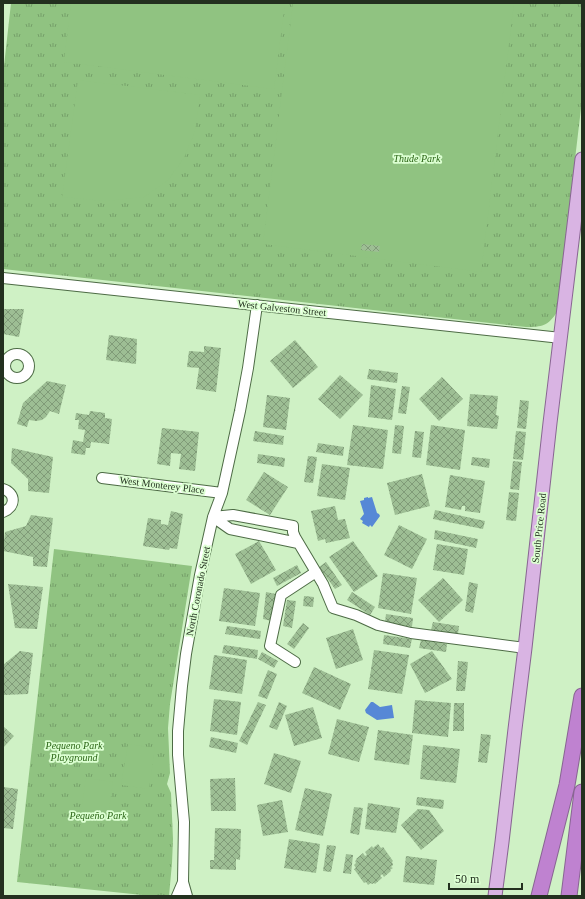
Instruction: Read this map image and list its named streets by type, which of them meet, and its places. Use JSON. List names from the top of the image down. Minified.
{"streets":{"main road":["South Price Road"],"street":["West Galveston Street","West Monterey Place","North Coronado Street"]},"crossings":[["West Galveston Street","South Price Road"],["West Galveston Street","North Coronado Street"],["West Monterey Place","North Coronado Street"]],"parks":["Thude Park","Pequeno Park Playground","Pequeño Park"],"scale_bar":"50 m"}
